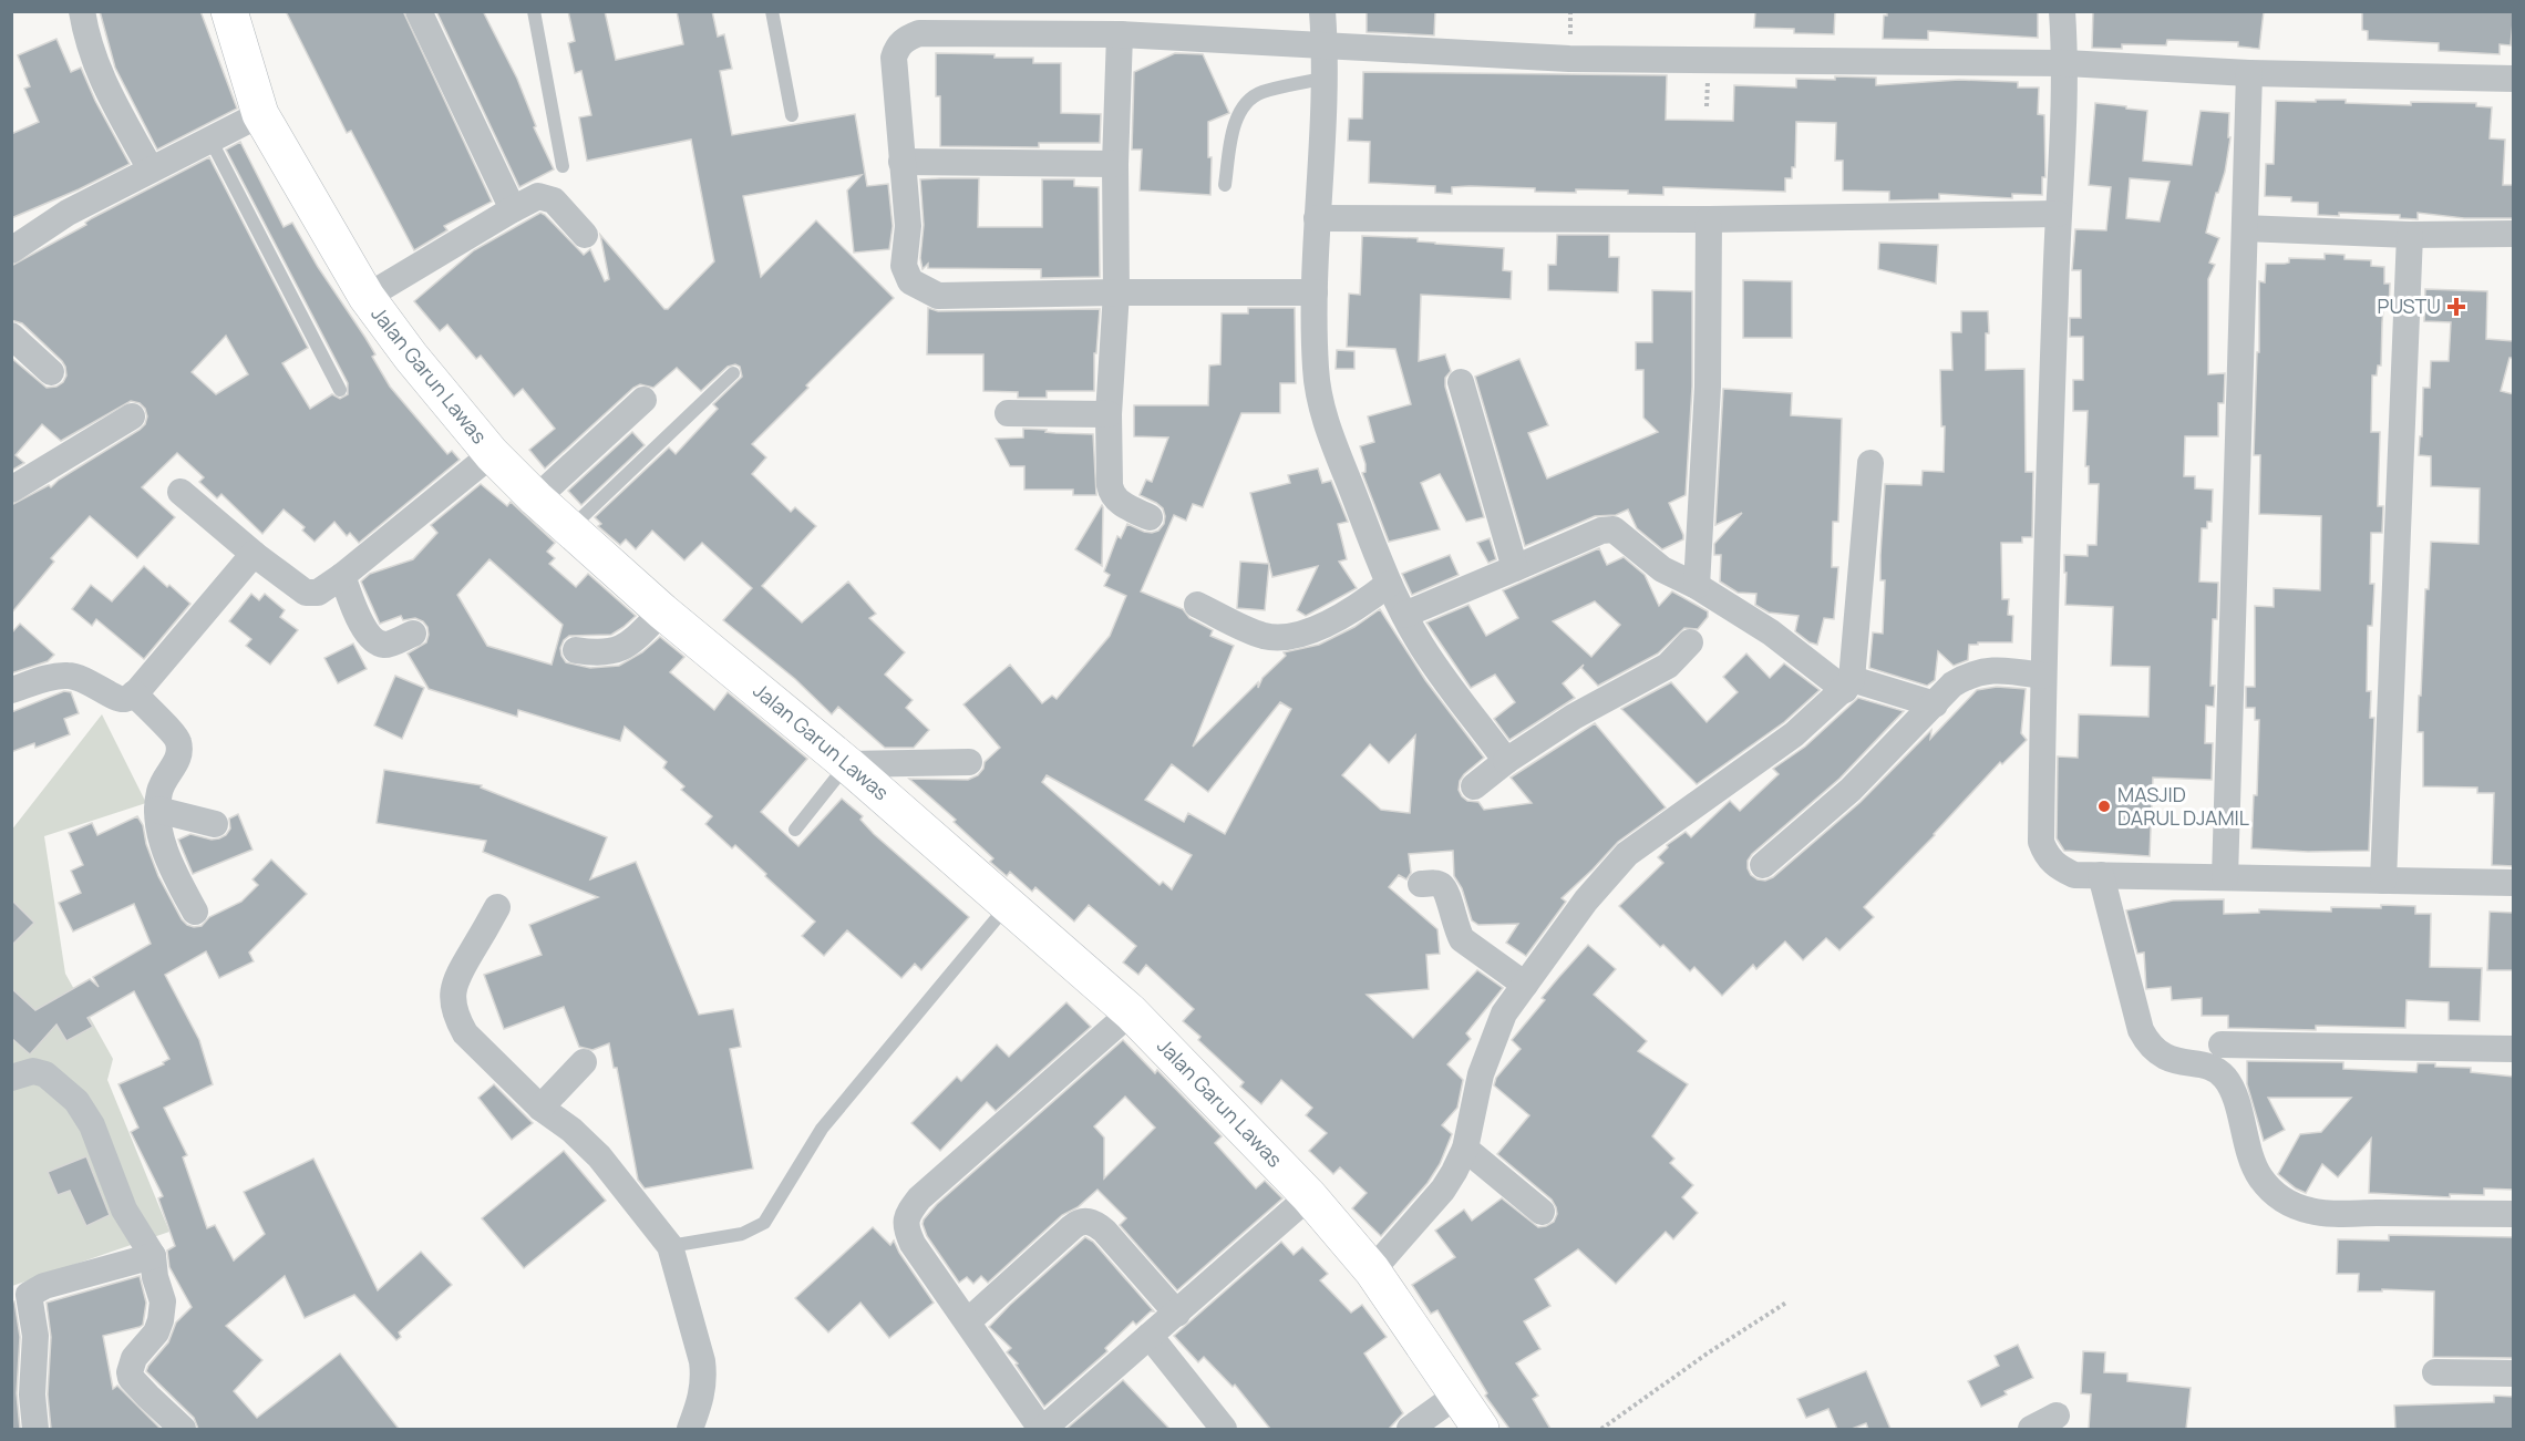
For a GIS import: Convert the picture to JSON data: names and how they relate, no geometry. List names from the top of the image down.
{
  "streets": {
    "main road": ["Jalan Garun Lawas"]
  },
  "places": {
    "health": ["PUSTU"],
    "other": ["MASJID DARUL DJAMIL"]
  }
}
